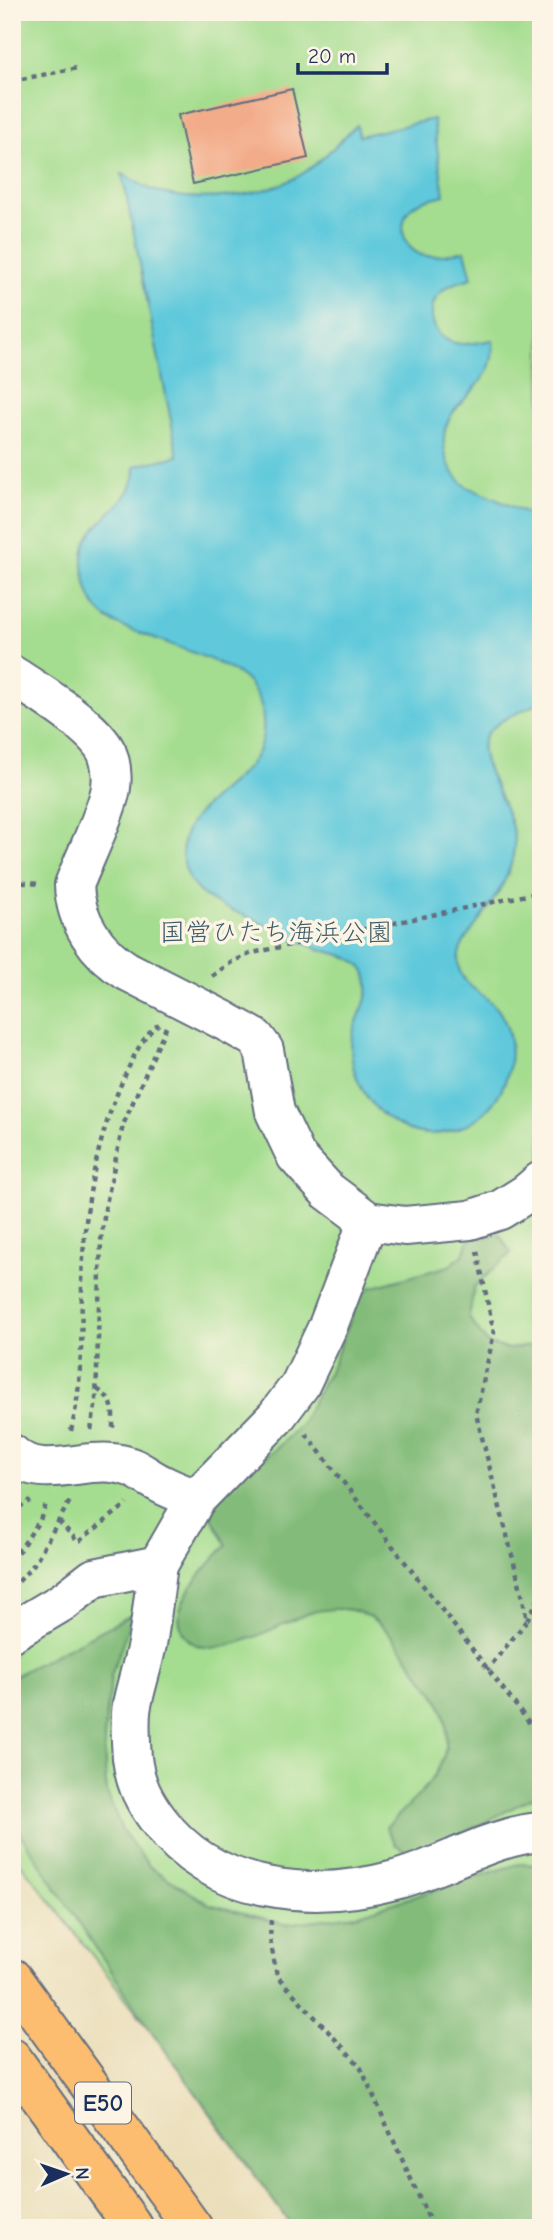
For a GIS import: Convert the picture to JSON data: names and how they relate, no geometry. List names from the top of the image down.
{
  "streets": {
    "highway": ["E50"]
  },
  "parks": ["国営ひたち海浜公園"],
  "scale_bar": "20 m",
  "north": "right"
}
